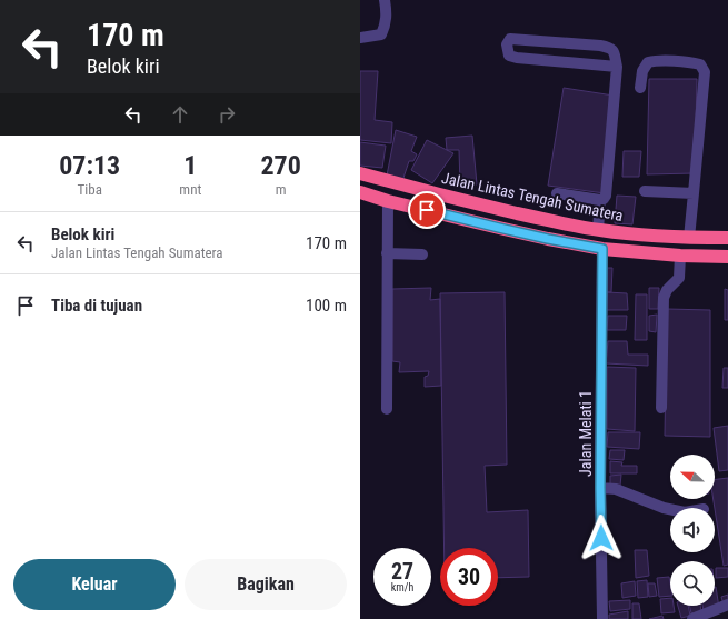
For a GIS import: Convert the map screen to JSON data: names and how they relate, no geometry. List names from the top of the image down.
{
  "streets": {
    "highway": ["Jalan Lintas Tengah Sumatera"],
    "street": ["Jalan Melati 1"]
  },
  "north": "left",
  "page": {
    "turn": ["170 m", "Belok kiri"],
    "eta": [
      "07:13",
      "Tiba",
      "1",
      "mnt",
      "270",
      "m"
    ],
    "list": [
      {
        "name": "Belok kiri",
        "note": "Jalan Lintas Tengah Sumatera",
        "value": "170 m"
      },
      {
        "name": "Tiba di tujuan",
        "value": "100 m"
      }
    ],
    "speed": "27 km/h",
    "limit": "30",
    "buttons": ["Keluar", "Bagikan"]
  }
}
